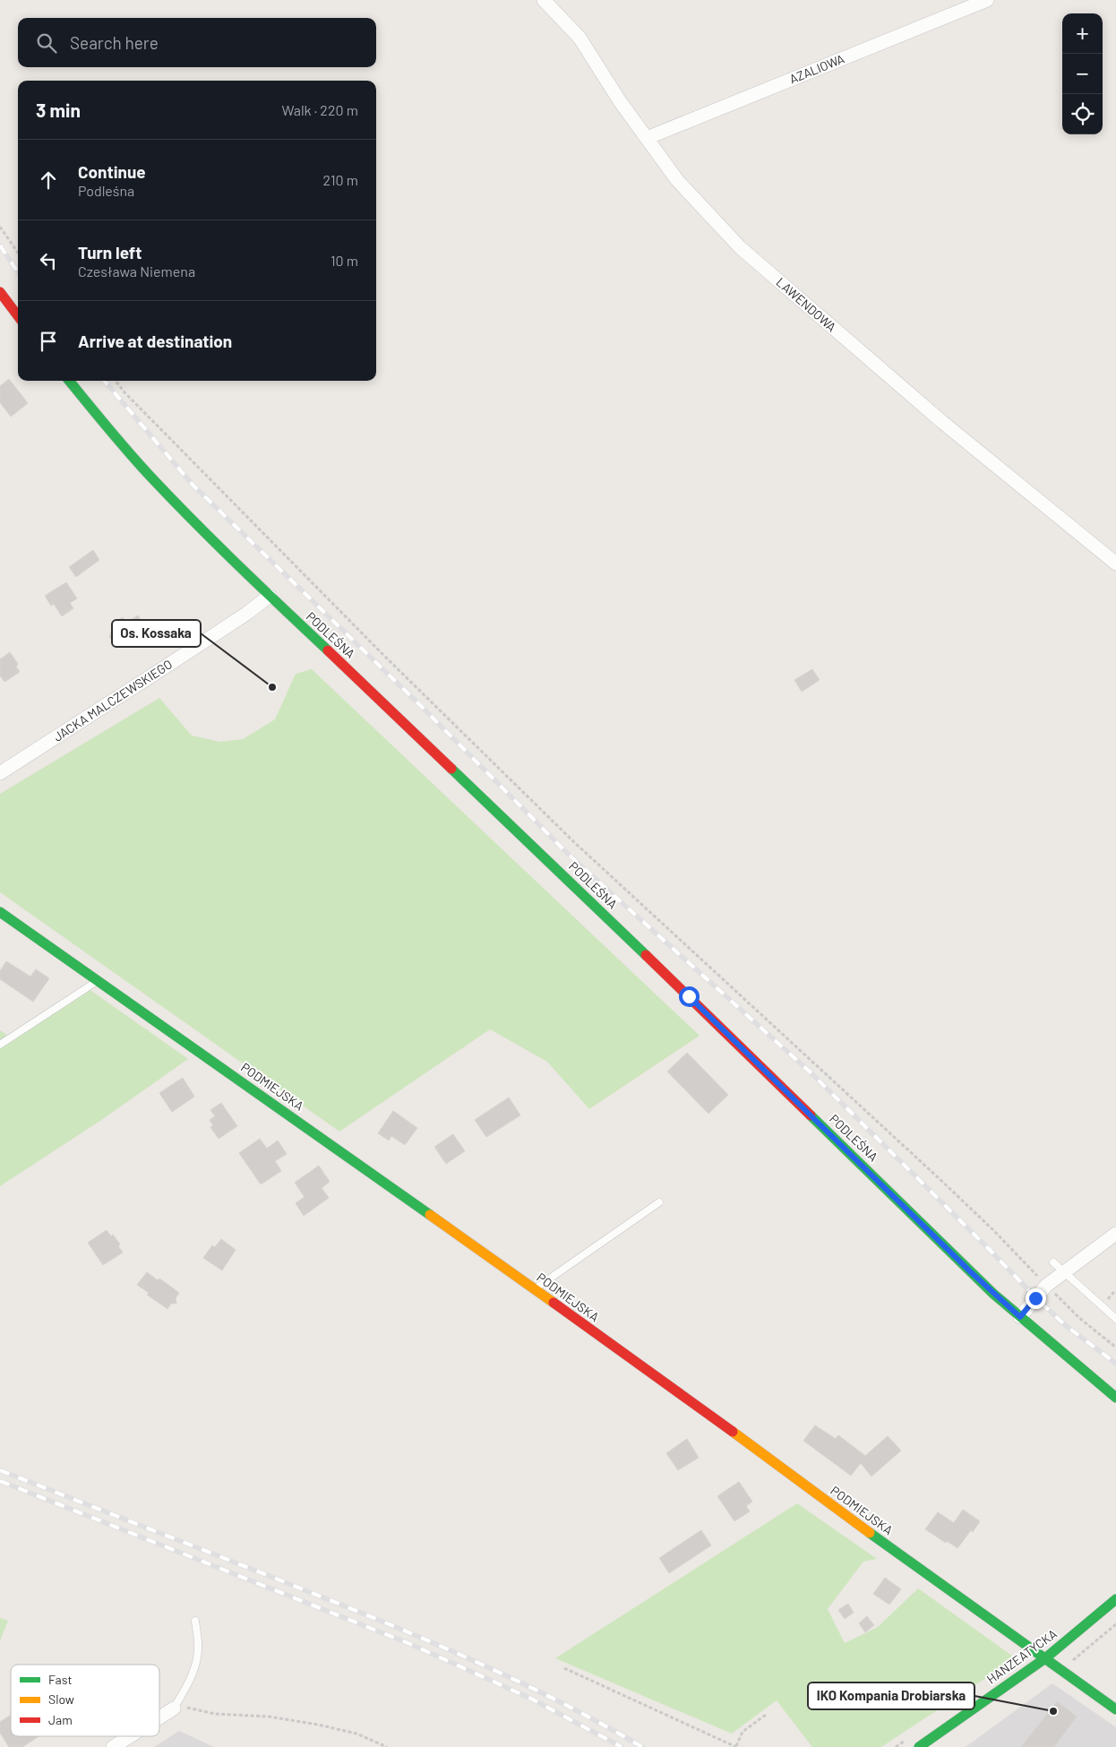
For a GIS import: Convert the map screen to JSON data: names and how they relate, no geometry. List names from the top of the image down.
{
  "streets": {
    "street": [
      "AZALIOWA",
      "LAWENDOWA",
      "PODLEŚNA",
      "JACKA MALCZEWSKIEGO",
      "PODMIEJSKA",
      "HANZEATYCKA"
    ]
  },
  "crossings": [
    ["AZALIOWA", "LAWENDOWA"],
    ["PODLEŚNA", "JACKA MALCZEWSKIEGO"],
    ["PODMIEJSKA", "HANZEATYCKA"]
  ],
  "places": ["Os. Kossaka", "IKO Kompania Drobiarska"],
  "legend": ["Fast", "Slow", "Jam"],
  "page": {
    "map_buttons": ["+", "−"],
    "search": "Search here",
    "heading": ["3 min", "Walk · 220 m"],
    "list": [
      ["Continue", "Podleśna", "210 m"],
      ["Turn left", "Czesława Niemena", "10 m"],
      "Arrive at destination"
    ]
  }
}
